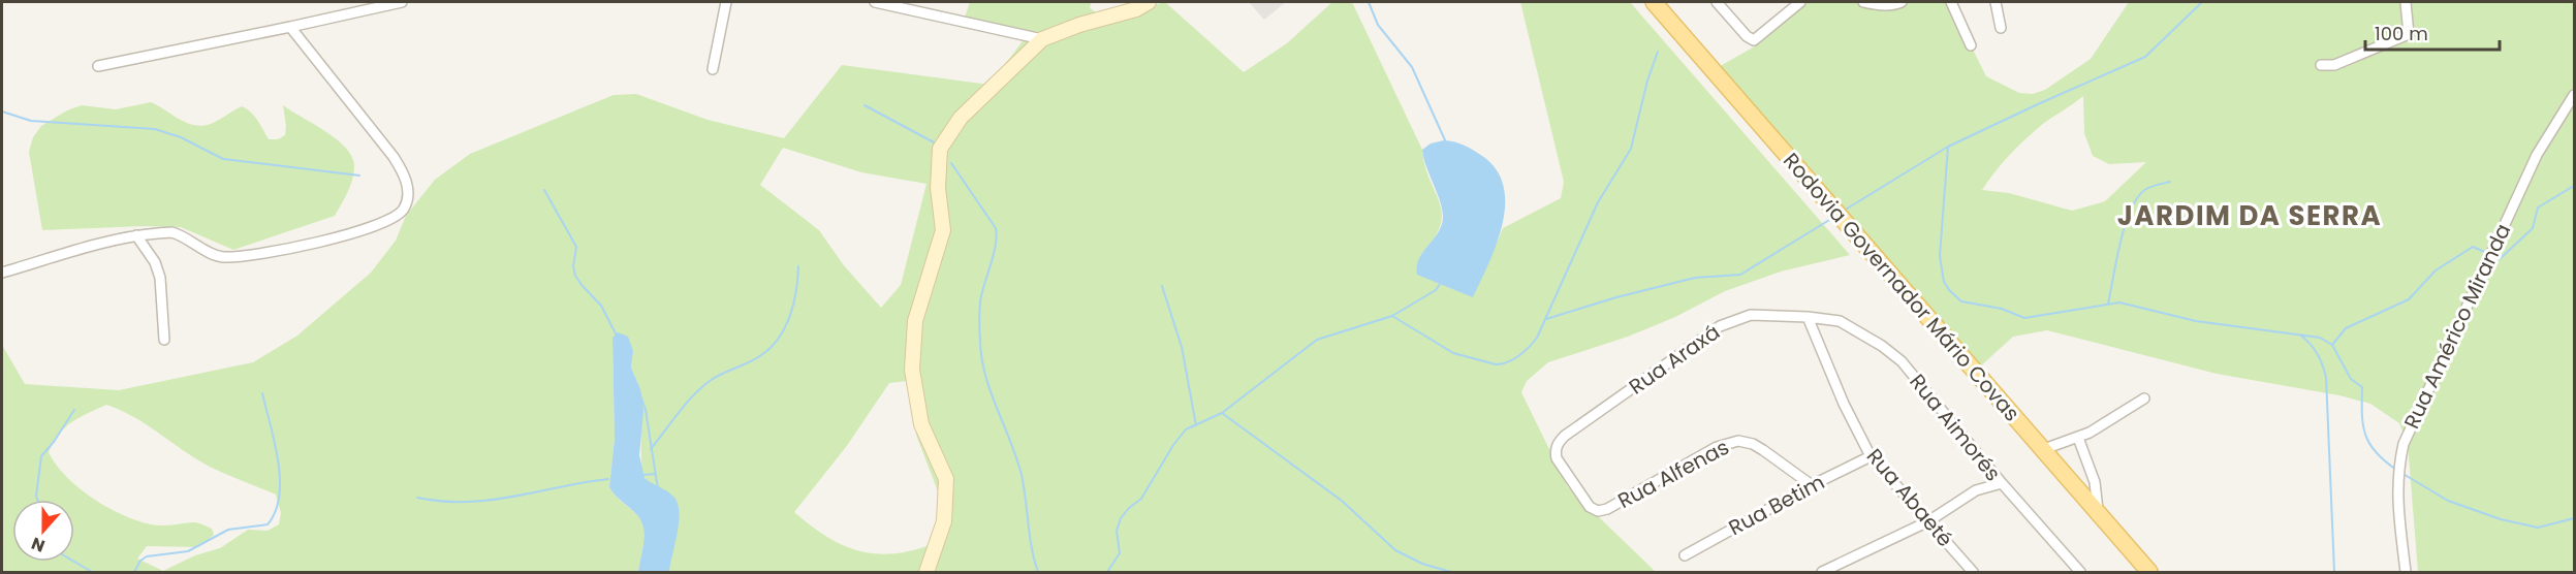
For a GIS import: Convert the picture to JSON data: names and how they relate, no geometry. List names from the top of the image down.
{
  "streets": {
    "main road": ["Rodovia Governador Mário Covas"],
    "street": [
      "Rua Américo Miranda",
      "Rua Araxá",
      "Rua Aimorés",
      "Rua Alfenas",
      "Rua Abaeté",
      "Rua Betim"
    ]
  },
  "crossings": [
    ["Rua Araxá", "Rua Aimorés"],
    ["Rua Araxá", "Rua Alfenas"],
    ["Rua Araxá", "Rua Abaeté"],
    ["Rua Aimorés", "Rua Abaeté"],
    ["Rua Alfenas", "Rua Betim"],
    ["Rua Abaeté", "Rua Betim"]
  ],
  "districts": ["JARDIM DA SERRA"],
  "scale_bar": "100 m",
  "north": "bottom"
}
